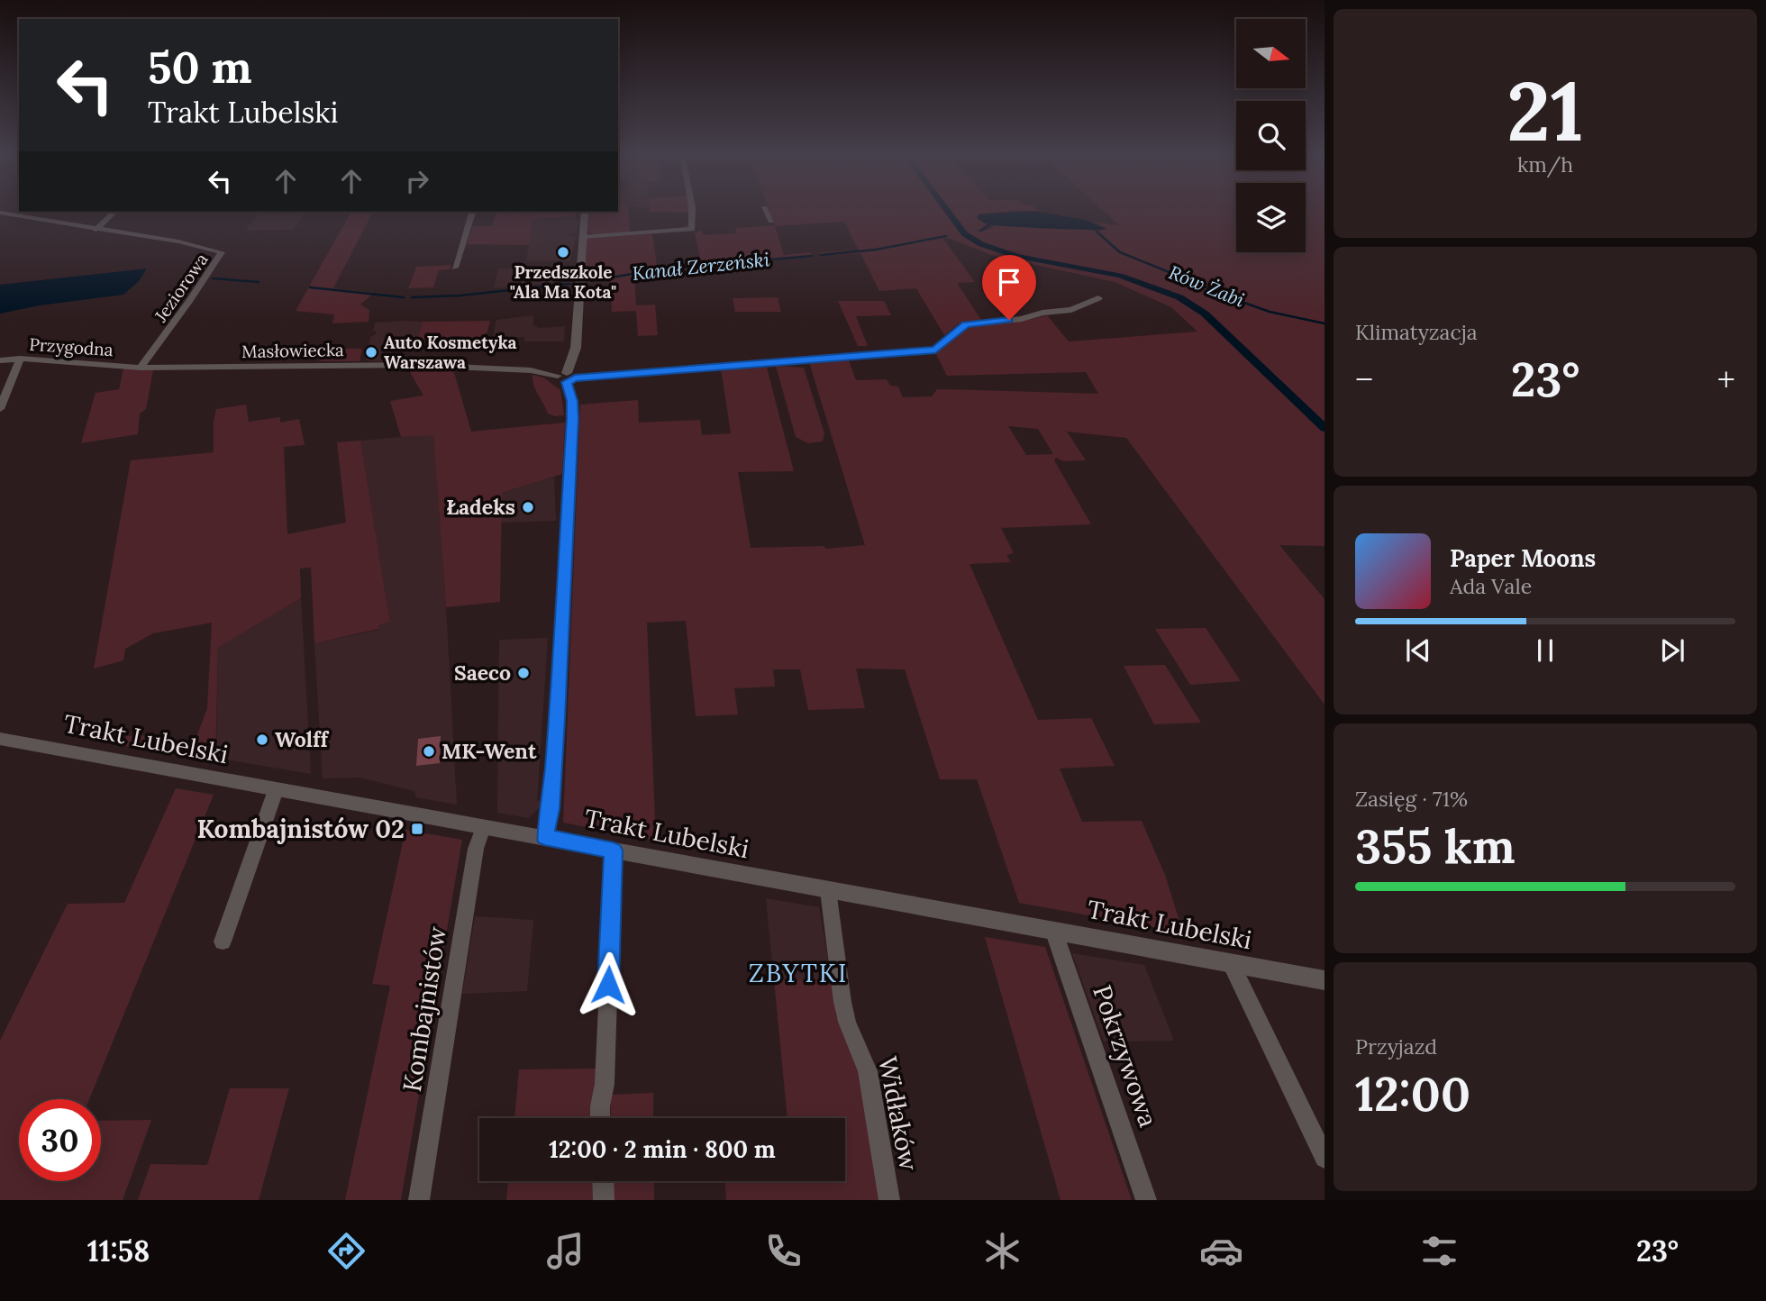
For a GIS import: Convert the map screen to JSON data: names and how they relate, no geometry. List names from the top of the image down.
{
  "streets": {
    "street": [
      "Jeziorowa",
      "Przygodna",
      "Masłowiecka",
      "Trakt Lubelski",
      "Kombajnistów",
      "Pokrzywowa",
      "Widłaków"
    ]
  },
  "crossings": [
    ["Jeziorowa", "Przygodna"],
    ["Jeziorowa", "Masłowiecka"],
    ["Przygodna", "Masłowiecka"],
    ["Trakt Lubelski", "Kombajnistów"],
    ["Trakt Lubelski", "Pokrzywowa"],
    ["Trakt Lubelski", "Widłaków"]
  ],
  "districts": ["ZBYTKI"],
  "water": ["Kanał Zerzeński", "Rów Żabi"],
  "places": {
    "other": [
      "Przedszkole \"Ala Ma Kota\"",
      "Auto Kosmetyka Warszawa",
      "Ładeks",
      "Saeco",
      "Wolff",
      "MK-Went"
    ],
    "transit": ["Kombajnistów 02"]
  },
  "north": "right",
  "page": {
    "tile": [
      ["21", "km/h"],
      "Klimatyzacja",
      ["Zasięg · 71%", "355 km"],
      ["Przyjazd", "12:00"]
    ],
    "turn": ["50 m", "Trakt Lubelski"],
    "heat": ["−", "23°", "+"],
    "song": ["Paper Moons", "Ada Vale"],
    "limit": "30",
    "trip": "12:00 · 2 min · 800 m",
    "tabs": ["11:58", "23°"]
  }
}
